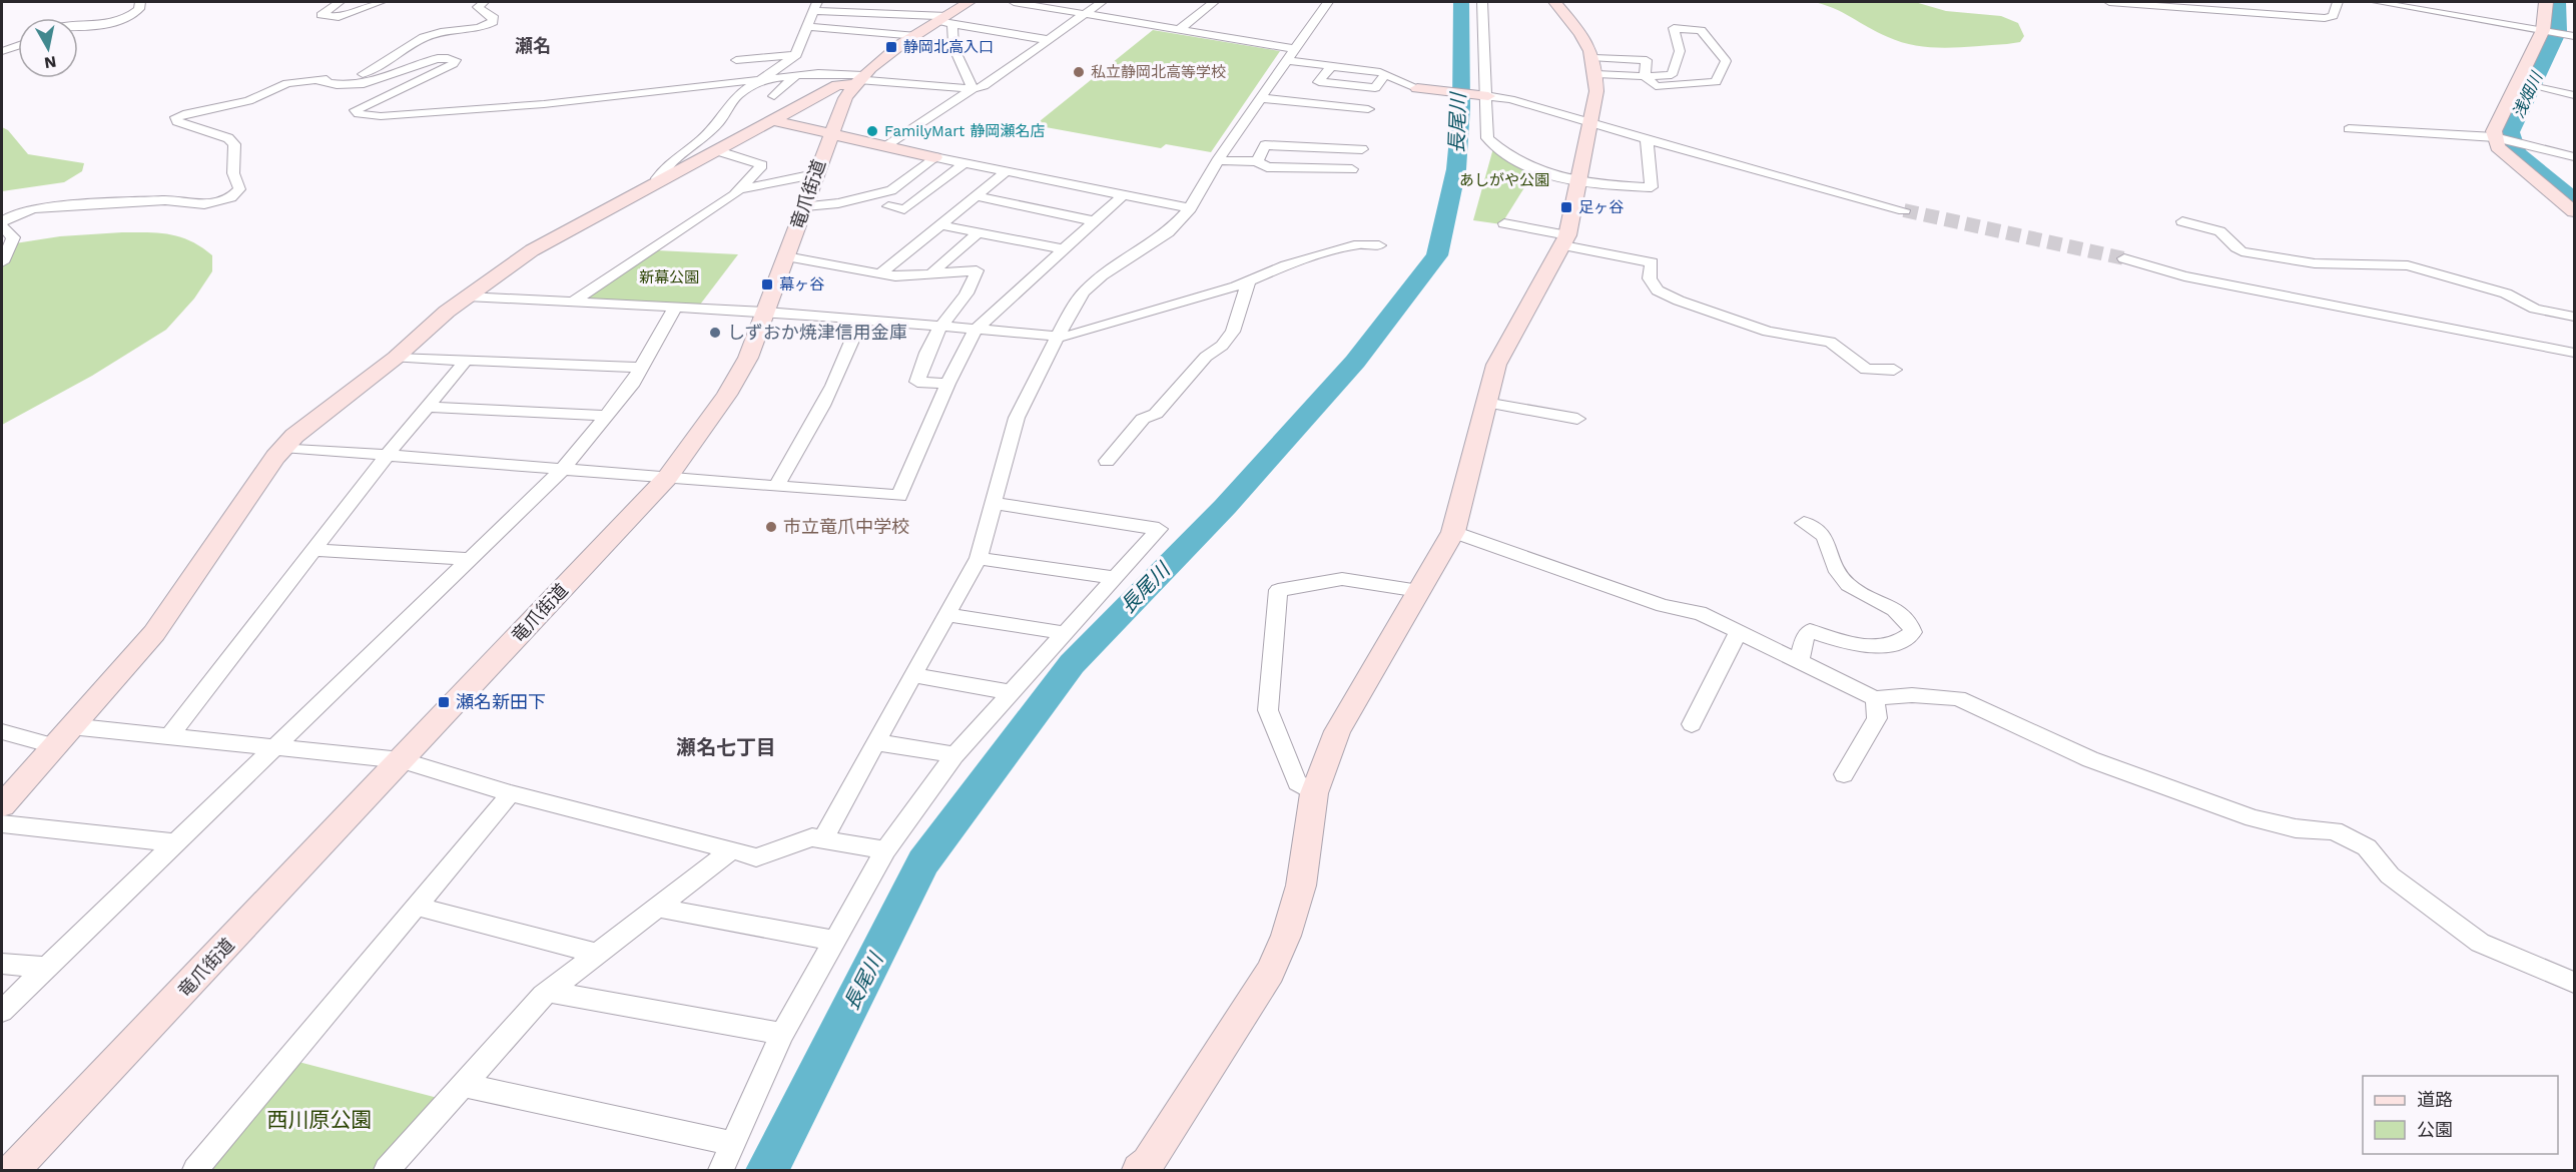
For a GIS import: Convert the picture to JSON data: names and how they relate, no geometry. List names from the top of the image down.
{
  "streets": {
    "street": ["竜爪街道"]
  },
  "districts": ["瀬名", "瀬名七丁目"],
  "water": ["浅畑川", "長尾川"],
  "parks": ["あしがや公園", "新幕公園", "西川原公園"],
  "places": {
    "transit": [
      "静岡北高入口",
      "足ヶ谷",
      "幕ヶ谷",
      "瀬名新田下"
    ],
    "other": [
      "私立静岡北高等学校",
      "FamilyMart 静岡瀬名店",
      "しずおか焼津信用金庫",
      "市立竜爪中学校"
    ]
  },
  "legend": ["道路", "公園"],
  "north": "bottom"
}
